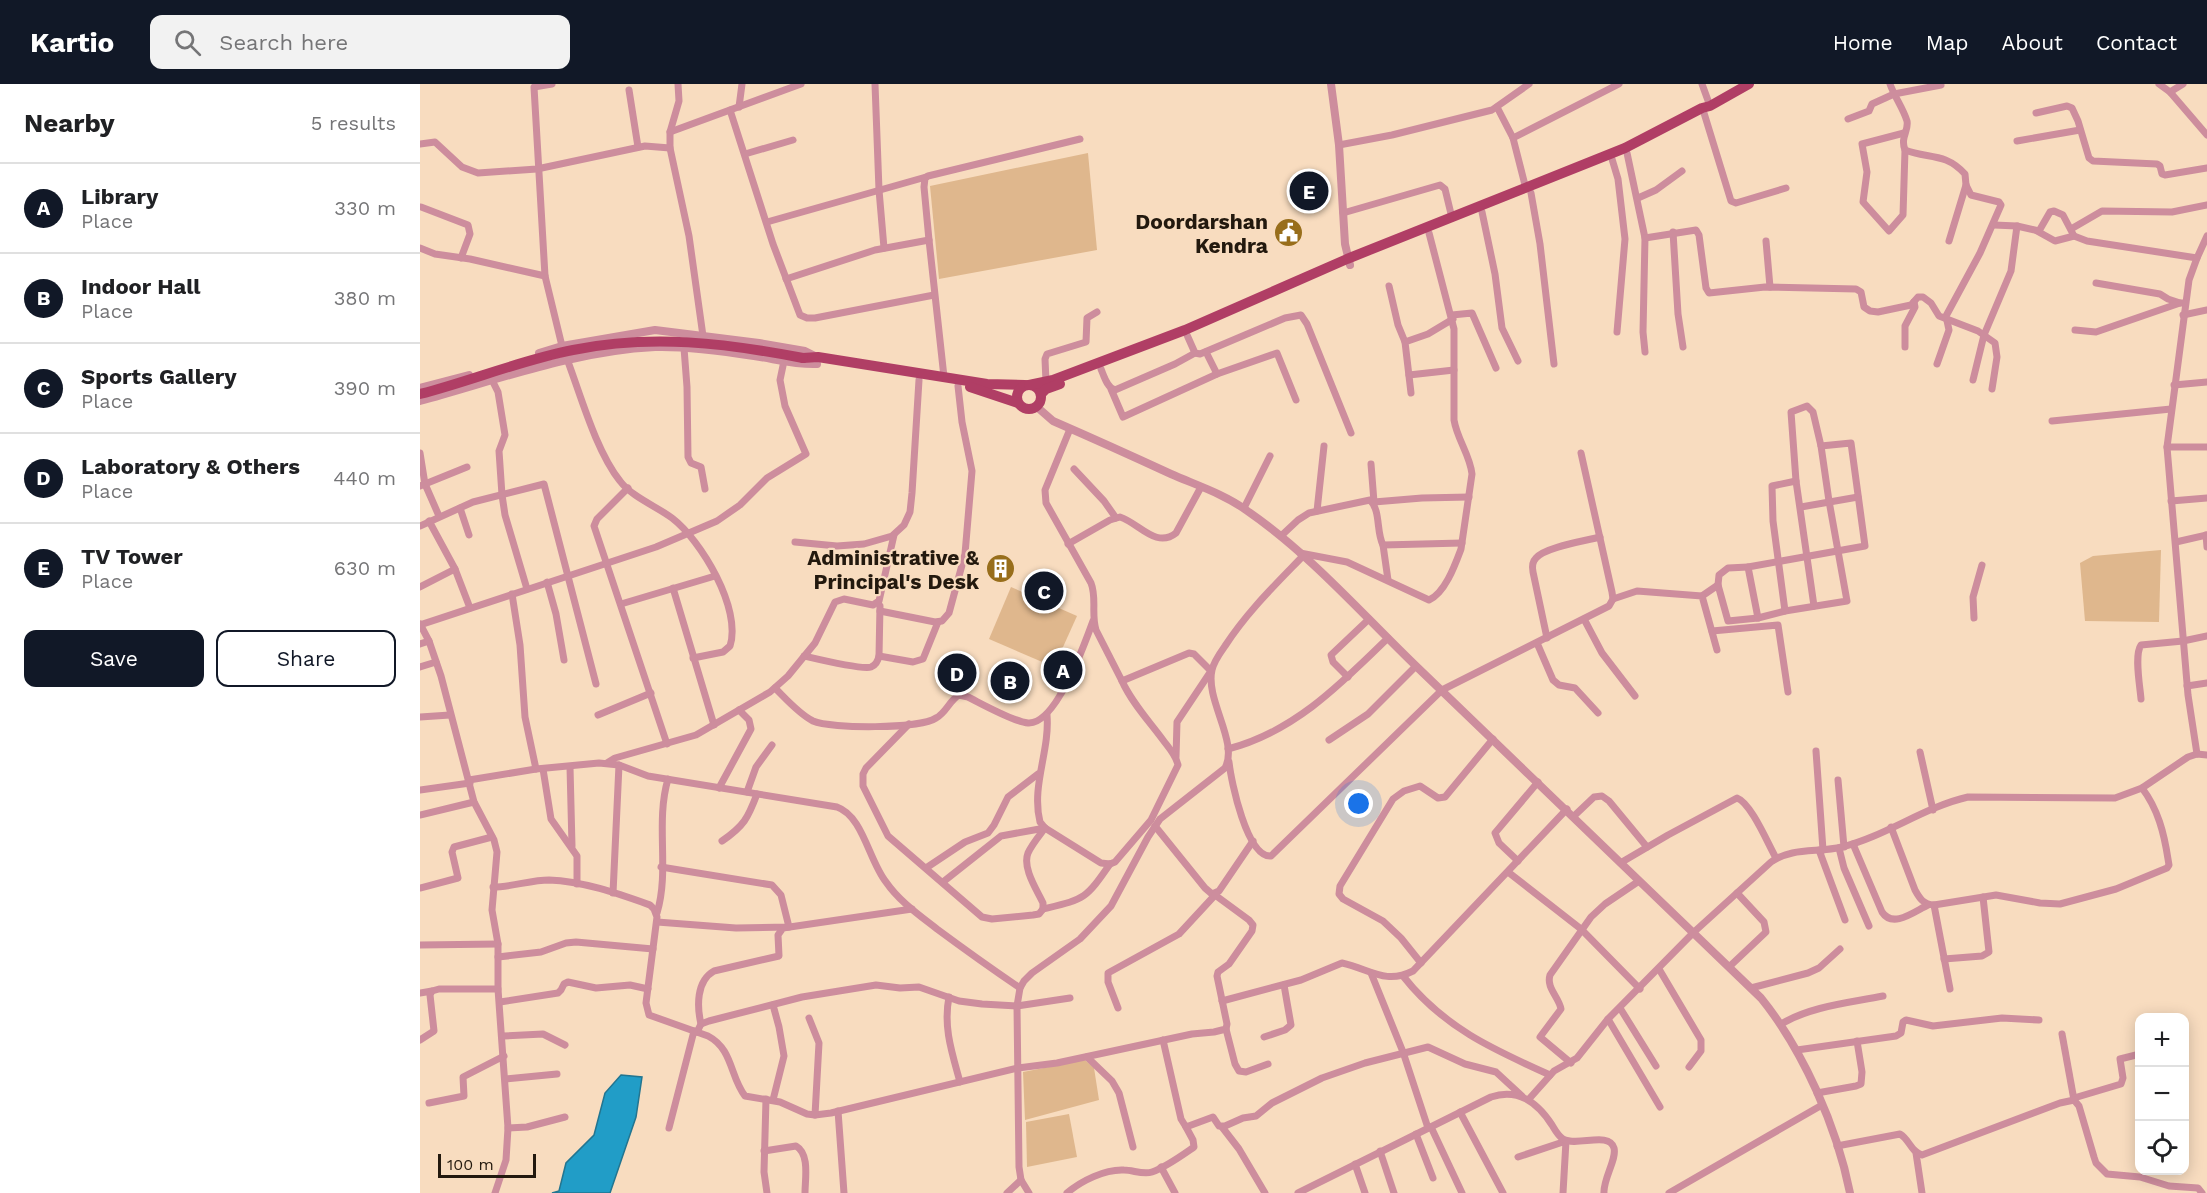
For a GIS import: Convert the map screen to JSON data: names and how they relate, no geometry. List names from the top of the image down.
{
  "places": {
    "public building": ["Doordarshan Kendra"],
    "building": ["Administrative & Principal's Desk"]
  },
  "scale_bar": "100 m",
  "page": {
    "header": "Kartio",
    "search": "Search here",
    "nav": [
      "Home",
      "Map",
      "About",
      "Contact"
    ],
    "heading": ["Nearby", "5 results"],
    "list": [
      {
        "mark": "A",
        "name": "Library",
        "note": "Place",
        "value": "330 m"
      },
      {
        "mark": "B",
        "name": "Indoor Hall",
        "note": "Place",
        "value": "380 m"
      },
      {
        "mark": "C",
        "name": "Sports Gallery",
        "note": "Place",
        "value": "390 m"
      },
      {
        "mark": "D",
        "name": "Laboratory & Others",
        "note": "Place",
        "value": "440 m"
      },
      {
        "mark": "E",
        "name": "TV Tower",
        "note": "Place",
        "value": "630 m"
      }
    ],
    "pins": [
      "E",
      "C",
      "A",
      "D",
      "B"
    ],
    "buttons": ["Save", "Share"],
    "map_buttons": ["+", "−"],
    "scale": "100 m"
  }
}
